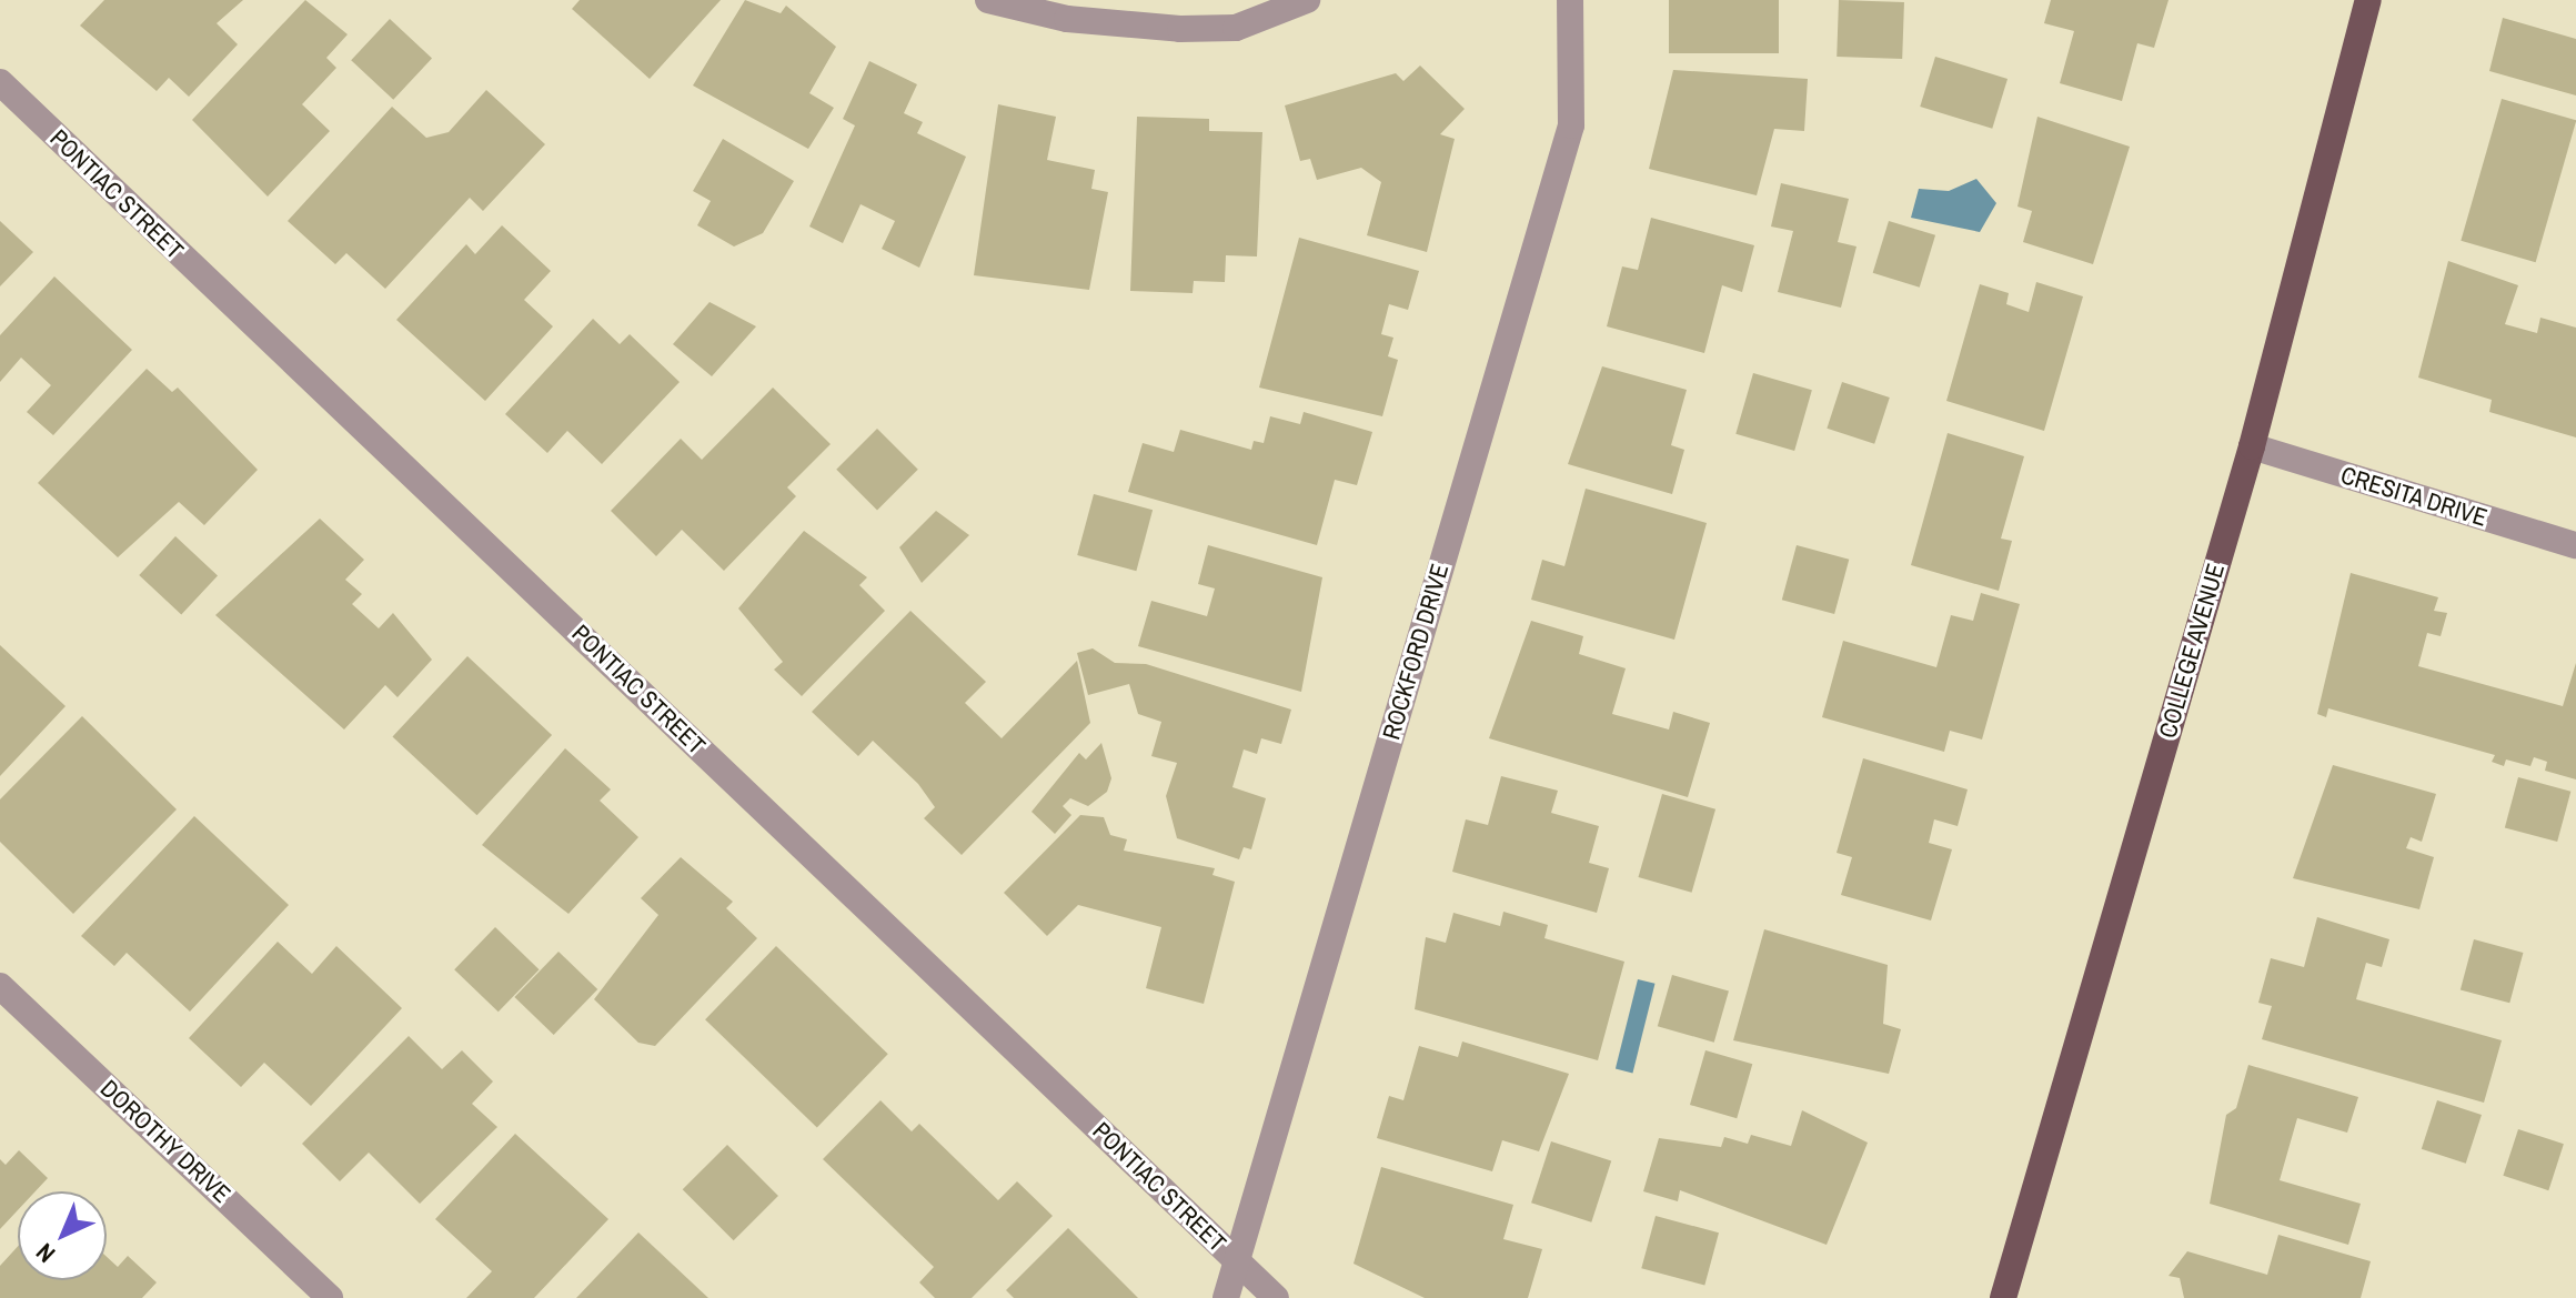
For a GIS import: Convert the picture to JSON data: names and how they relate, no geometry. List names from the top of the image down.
{
  "streets": {
    "main road": ["COLLEGE AVENUE"],
    "street": [
      "PONTIAC STREET",
      "CRESITA DRIVE",
      "ROCKFORD DRIVE",
      "DOROTHY DRIVE"
    ]
  },
  "crossings": [
    ["PONTIAC STREET", "ROCKFORD DRIVE"],
    ["CRESITA DRIVE", "COLLEGE AVENUE"]
  ],
  "north": "bottom left"
}
